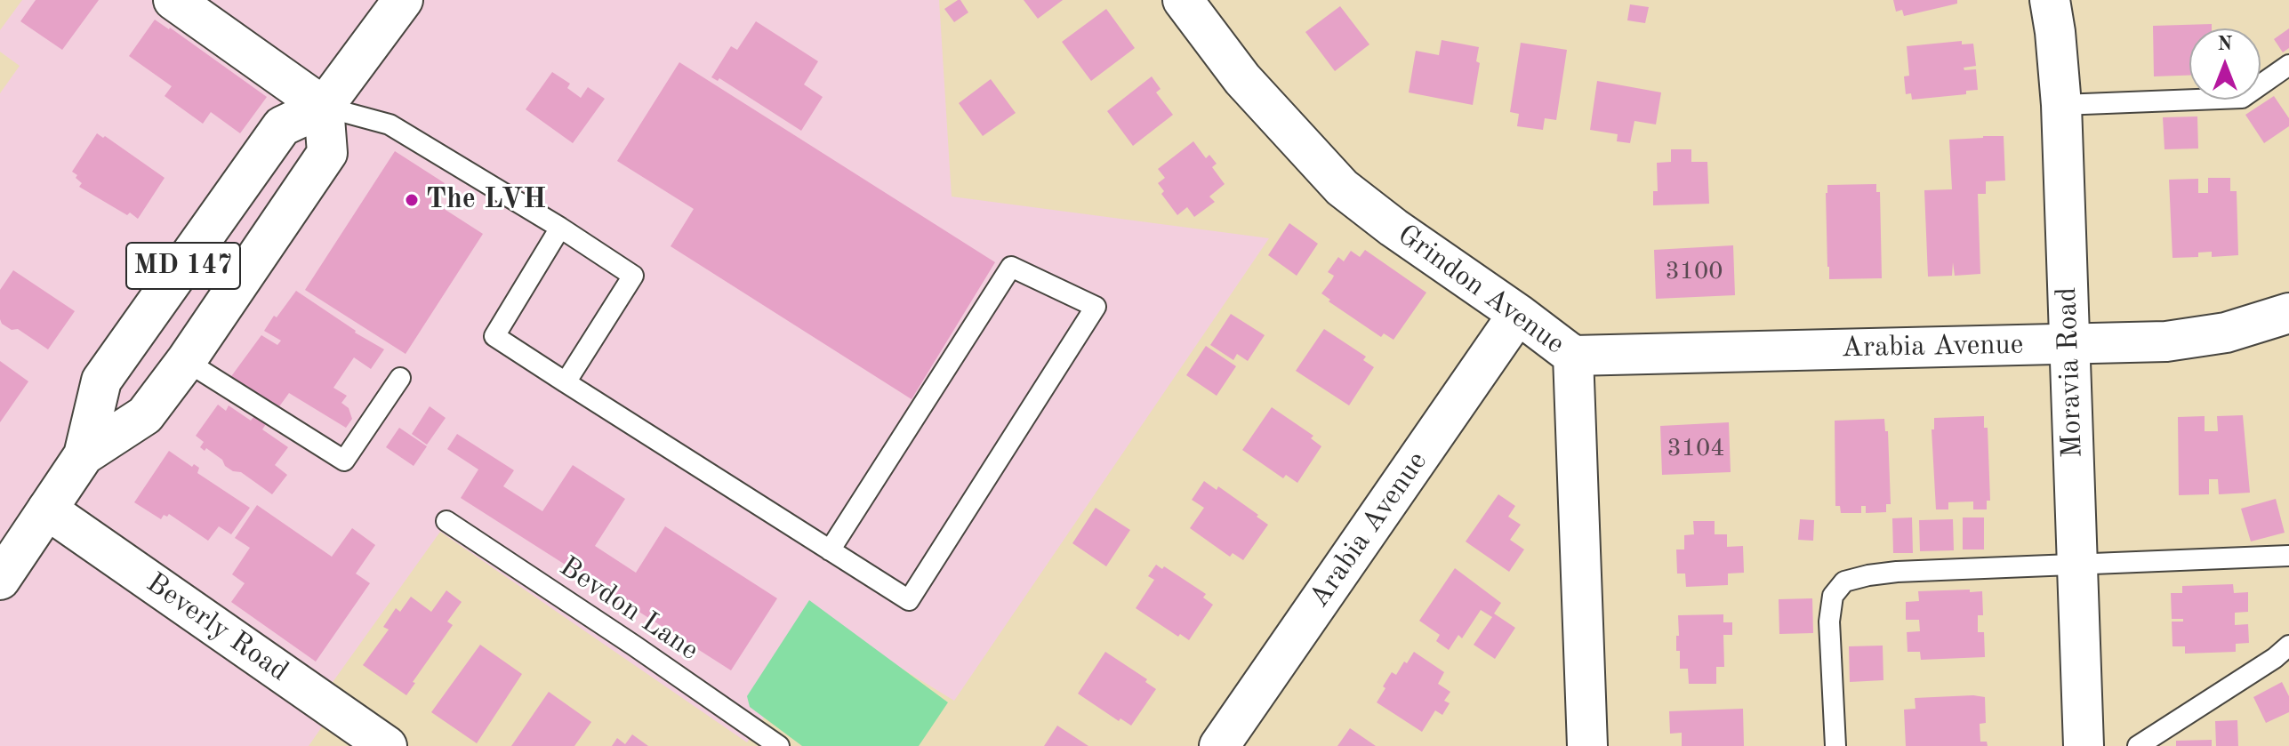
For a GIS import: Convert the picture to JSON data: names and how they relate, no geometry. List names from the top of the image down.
{
  "streets": {
    "street": [
      "MD 147",
      "Grindon Avenue",
      "Arabia Avenue",
      "Moravia Road",
      "Beverly Road"
    ],
    "lane": ["Bevdon Lane"]
  },
  "crossings": [
    ["MD 147", "Beverly Road"],
    ["Grindon Avenue", "Arabia Avenue"],
    ["Arabia Avenue", "Moravia Road"]
  ],
  "places": ["The LVH"],
  "house_numbers": ["3100", "3104"],
  "north": "top"
}
